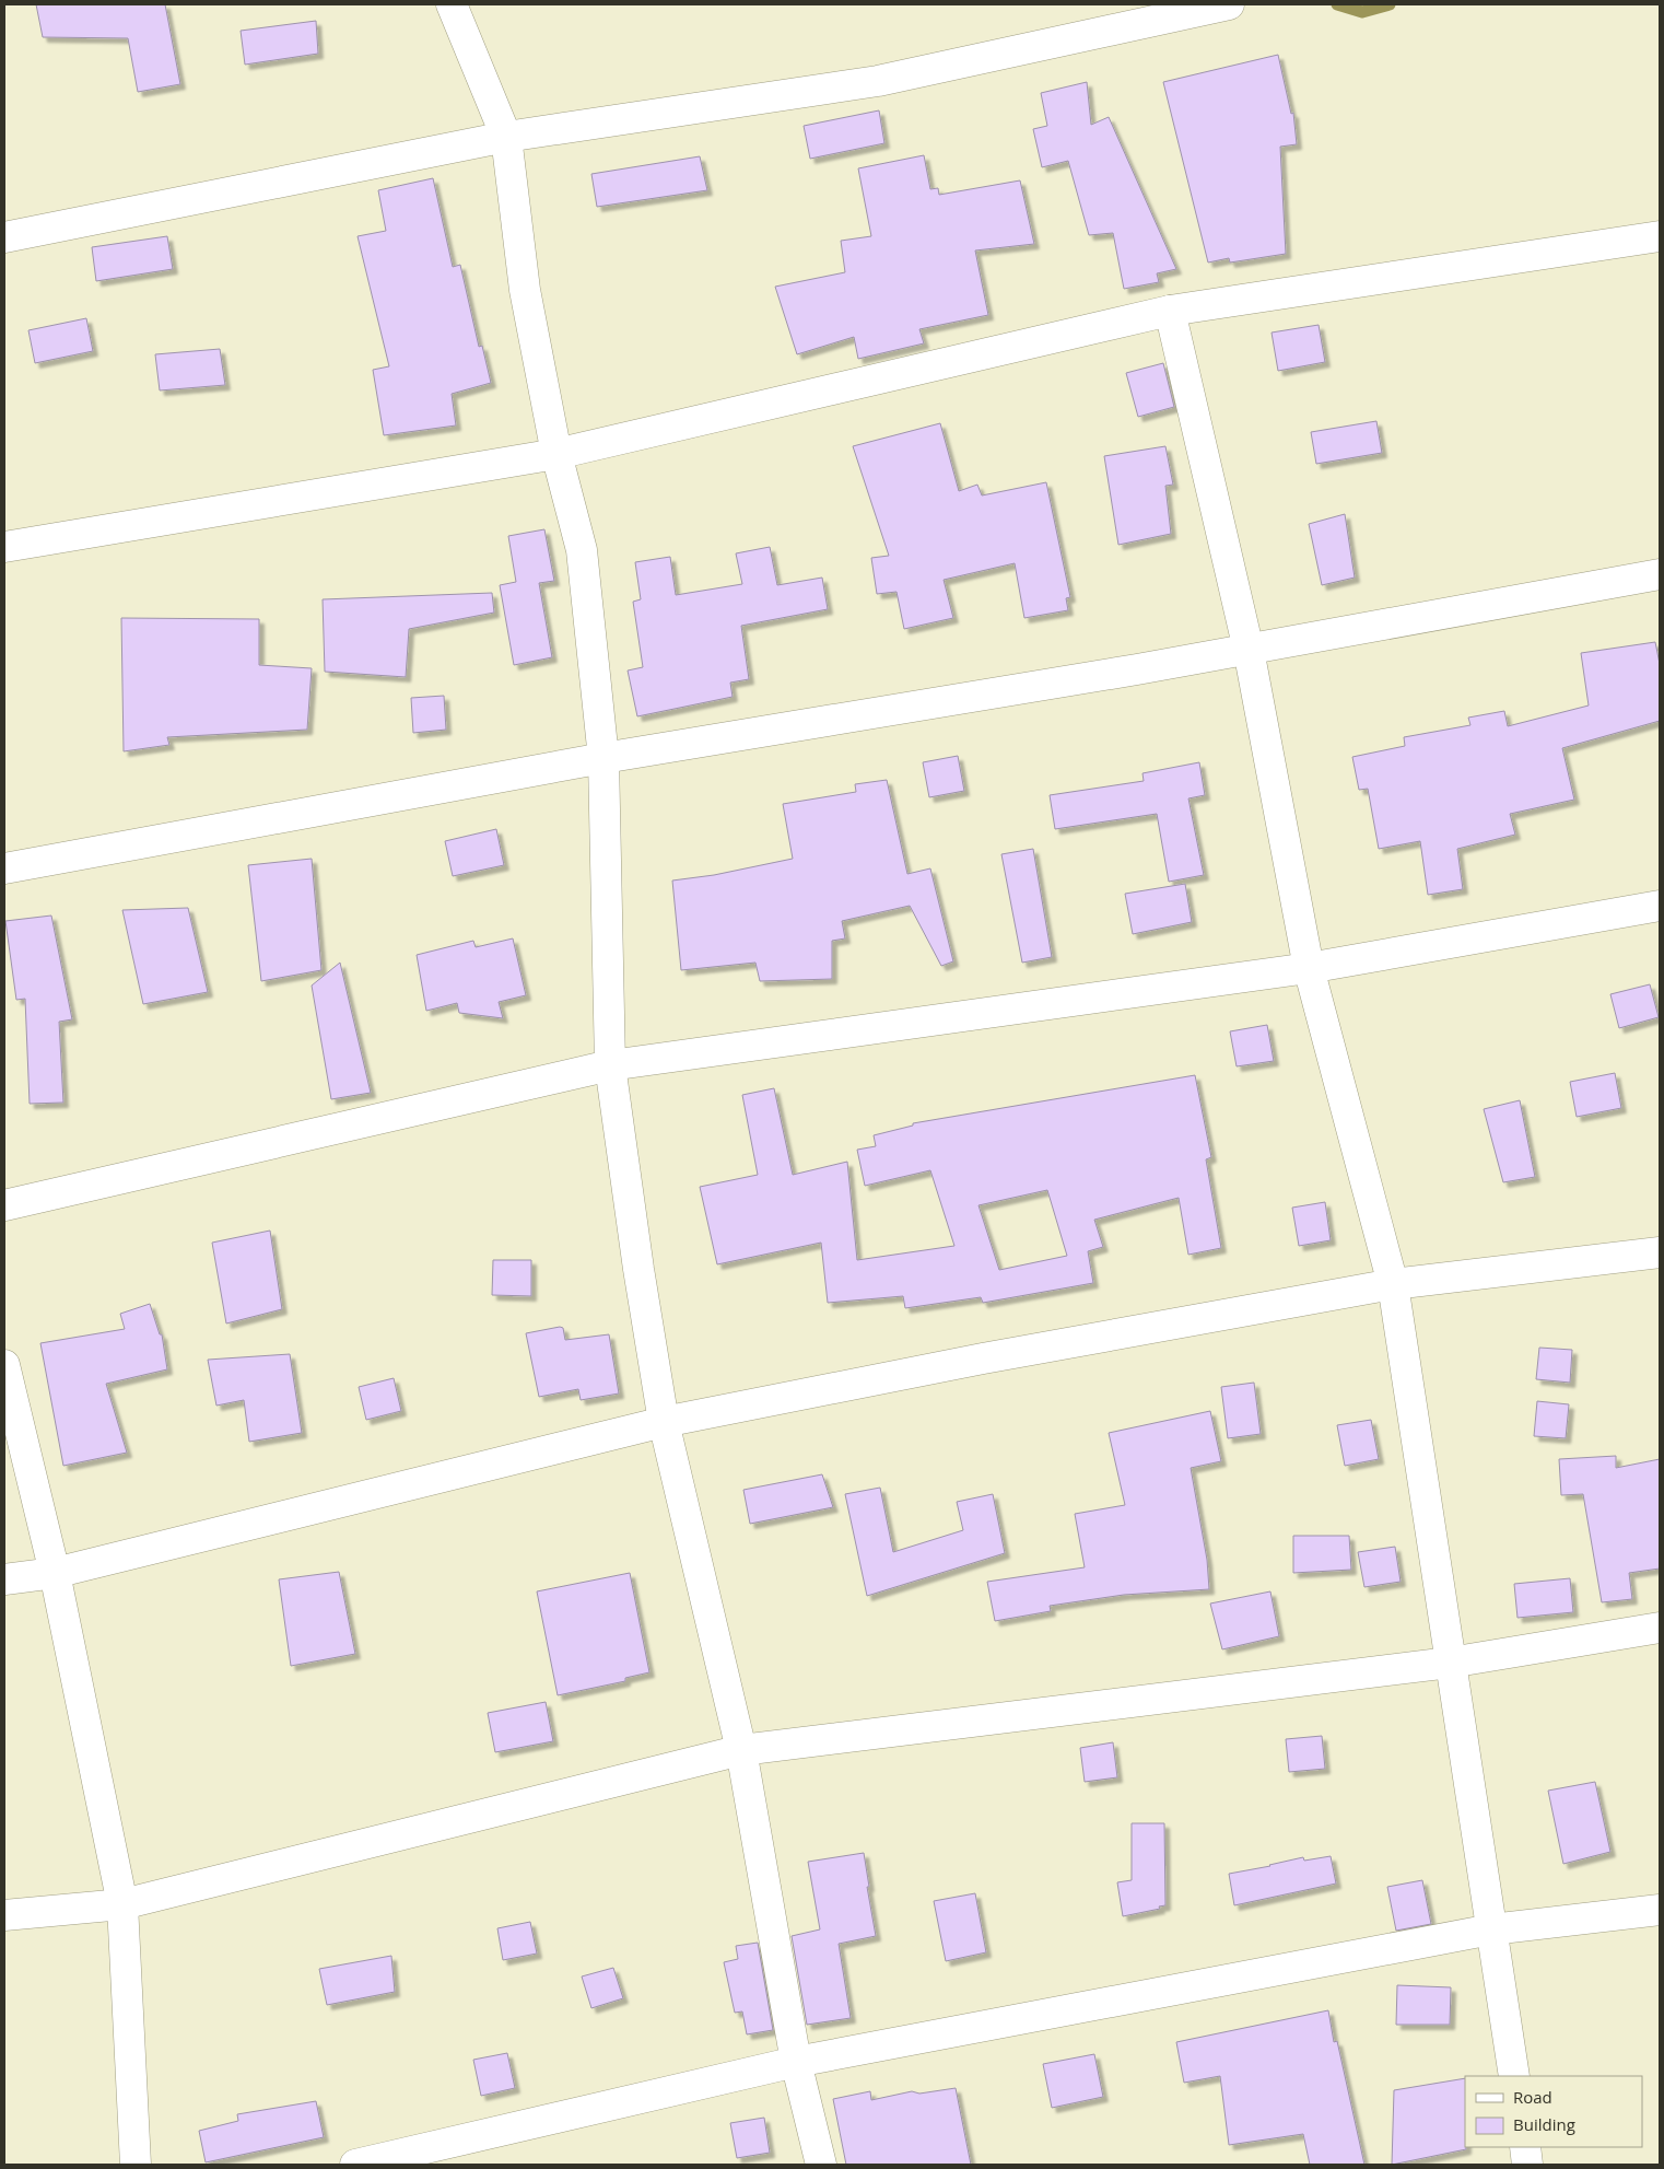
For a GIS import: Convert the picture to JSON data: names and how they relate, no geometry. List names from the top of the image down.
{
  "legend": ["Road", "Building"]
}
